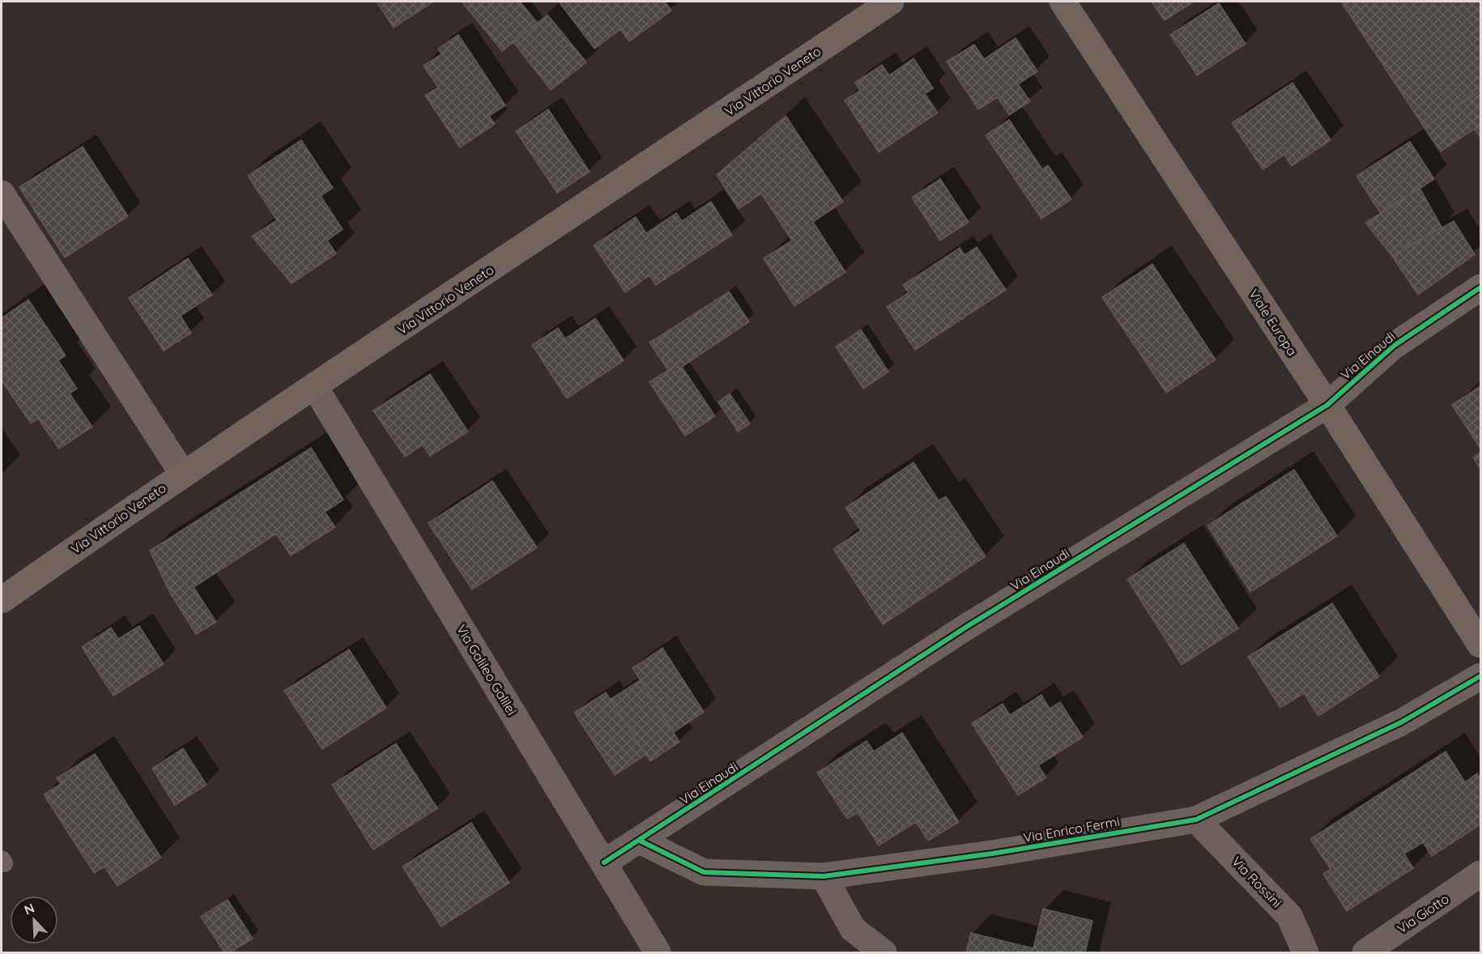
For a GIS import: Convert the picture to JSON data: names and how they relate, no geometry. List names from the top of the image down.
{
  "streets": {
    "main road": ["Via Vittorio Veneto", "Viale Europa"],
    "street": [
      "Via Einaudi",
      "Via Galileo Galilei",
      "Via Enrico Fermi",
      "Via Rossini",
      "Via Giotto"
    ]
  },
  "crossings": [
    ["Via Vittorio Veneto", "Via Galileo Galilei"],
    ["Viale Europa", "Via Einaudi"],
    ["Via Einaudi", "Via Galileo Galilei"],
    ["Via Einaudi", "Via Enrico Fermi"],
    ["Via Enrico Fermi", "Via Rossini"]
  ],
  "north": "top left"
}
